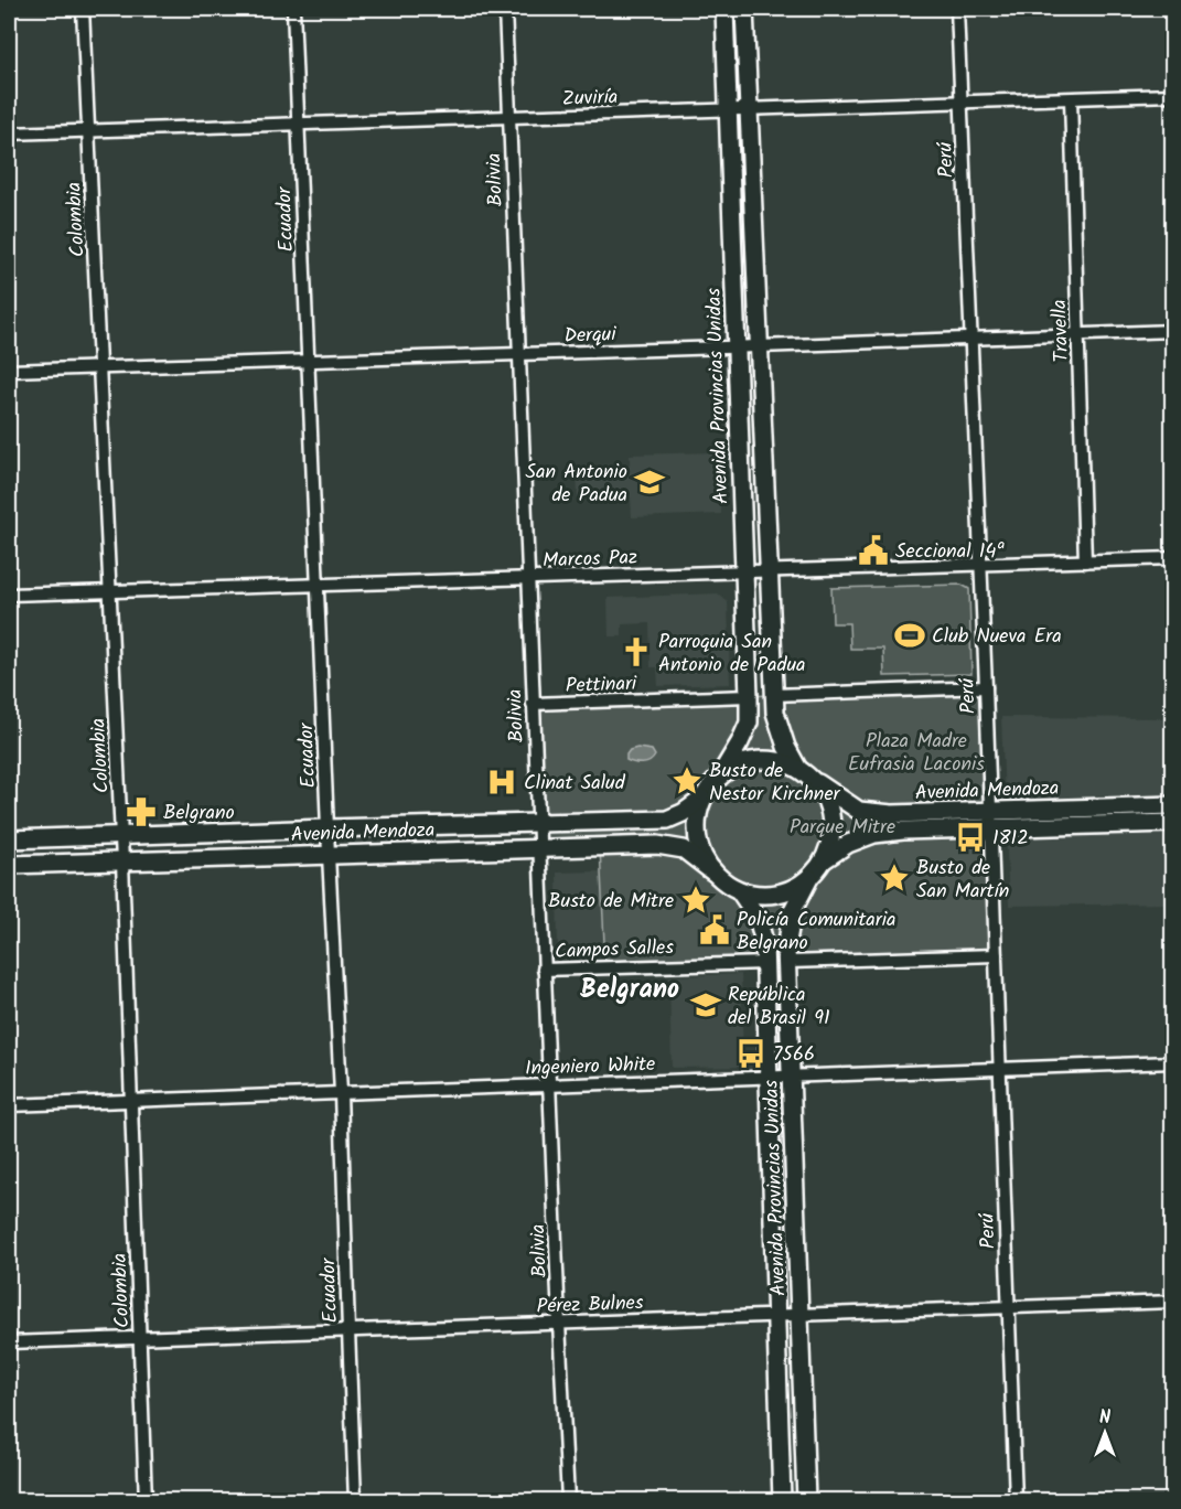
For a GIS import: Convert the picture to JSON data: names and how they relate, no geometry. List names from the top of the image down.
{
  "streets": {
    "main road": ["Avenida Provincias Unidas", "Avenida Mendoza"],
    "street": [
      "Zuviría",
      "Perú",
      "Bolivia",
      "Colombia",
      "Ecuador",
      "Travella",
      "Derqui",
      "Marcos Paz",
      "Pettinari",
      "Campos Salles",
      "Ingeniero White",
      "Pérez Bulnes"
    ]
  },
  "crossings": [
    ["Zuviría", "Perú"],
    ["Zuviría", "Bolivia"],
    ["Zuviría", "Colombia"],
    ["Zuviría", "Ecuador"],
    ["Zuviría", "Travella"],
    ["Zuviría", "Avenida Provincias Unidas"],
    ["Perú", "Derqui"],
    ["Perú", "Marcos Paz"],
    ["Perú", "Avenida Mendoza"],
    ["Perú", "Ingeniero White"],
    ["Perú", "Pérez Bulnes"],
    ["Bolivia", "Derqui"],
    ["Bolivia", "Marcos Paz"],
    ["Bolivia", "Pettinari"],
    ["Bolivia", "Avenida Mendoza"],
    ["Bolivia", "Campos Salles"],
    ["Bolivia", "Ingeniero White"],
    ["Bolivia", "Pérez Bulnes"],
    ["Colombia", "Derqui"],
    ["Colombia", "Marcos Paz"],
    ["Colombia", "Avenida Mendoza"],
    ["Colombia", "Ingeniero White"],
    ["Colombia", "Pérez Bulnes"],
    ["Ecuador", "Derqui"],
    ["Ecuador", "Marcos Paz"],
    ["Ecuador", "Avenida Mendoza"],
    ["Ecuador", "Ingeniero White"],
    ["Ecuador", "Pérez Bulnes"],
    ["Travella", "Derqui"],
    ["Travella", "Marcos Paz"],
    ["Derqui", "Avenida Provincias Unidas"],
    ["Avenida Provincias Unidas", "Marcos Paz"],
    ["Avenida Provincias Unidas", "Pettinari"],
    ["Avenida Provincias Unidas", "Avenida Mendoza"],
    ["Avenida Provincias Unidas", "Campos Salles"],
    ["Avenida Provincias Unidas", "Ingeniero White"],
    ["Avenida Provincias Unidas", "Pérez Bulnes"]
  ],
  "districts": ["Belgrano"],
  "parks": ["Plaza Madre Eufrasia Laconis", "Parque Mitre"],
  "places": {
    "school or university": ["San Antonio de Padua", "República del Brasil 91"],
    "public building": ["Seccional 14ª", "Policía Comunitaria Belgrano"],
    "sports": ["Club Nueva Era"],
    "church": ["Parroquia San Antonio de Padua"],
    "place": ["Busto de Nestor Kirchner", "Busto de San Martín", "Busto de Mitre"],
    "hospital": ["Clinat Salud"],
    "pharmacy": ["Belgrano"],
    "bus stop": ["1812", "7566"]
  },
  "north": "top"
}
